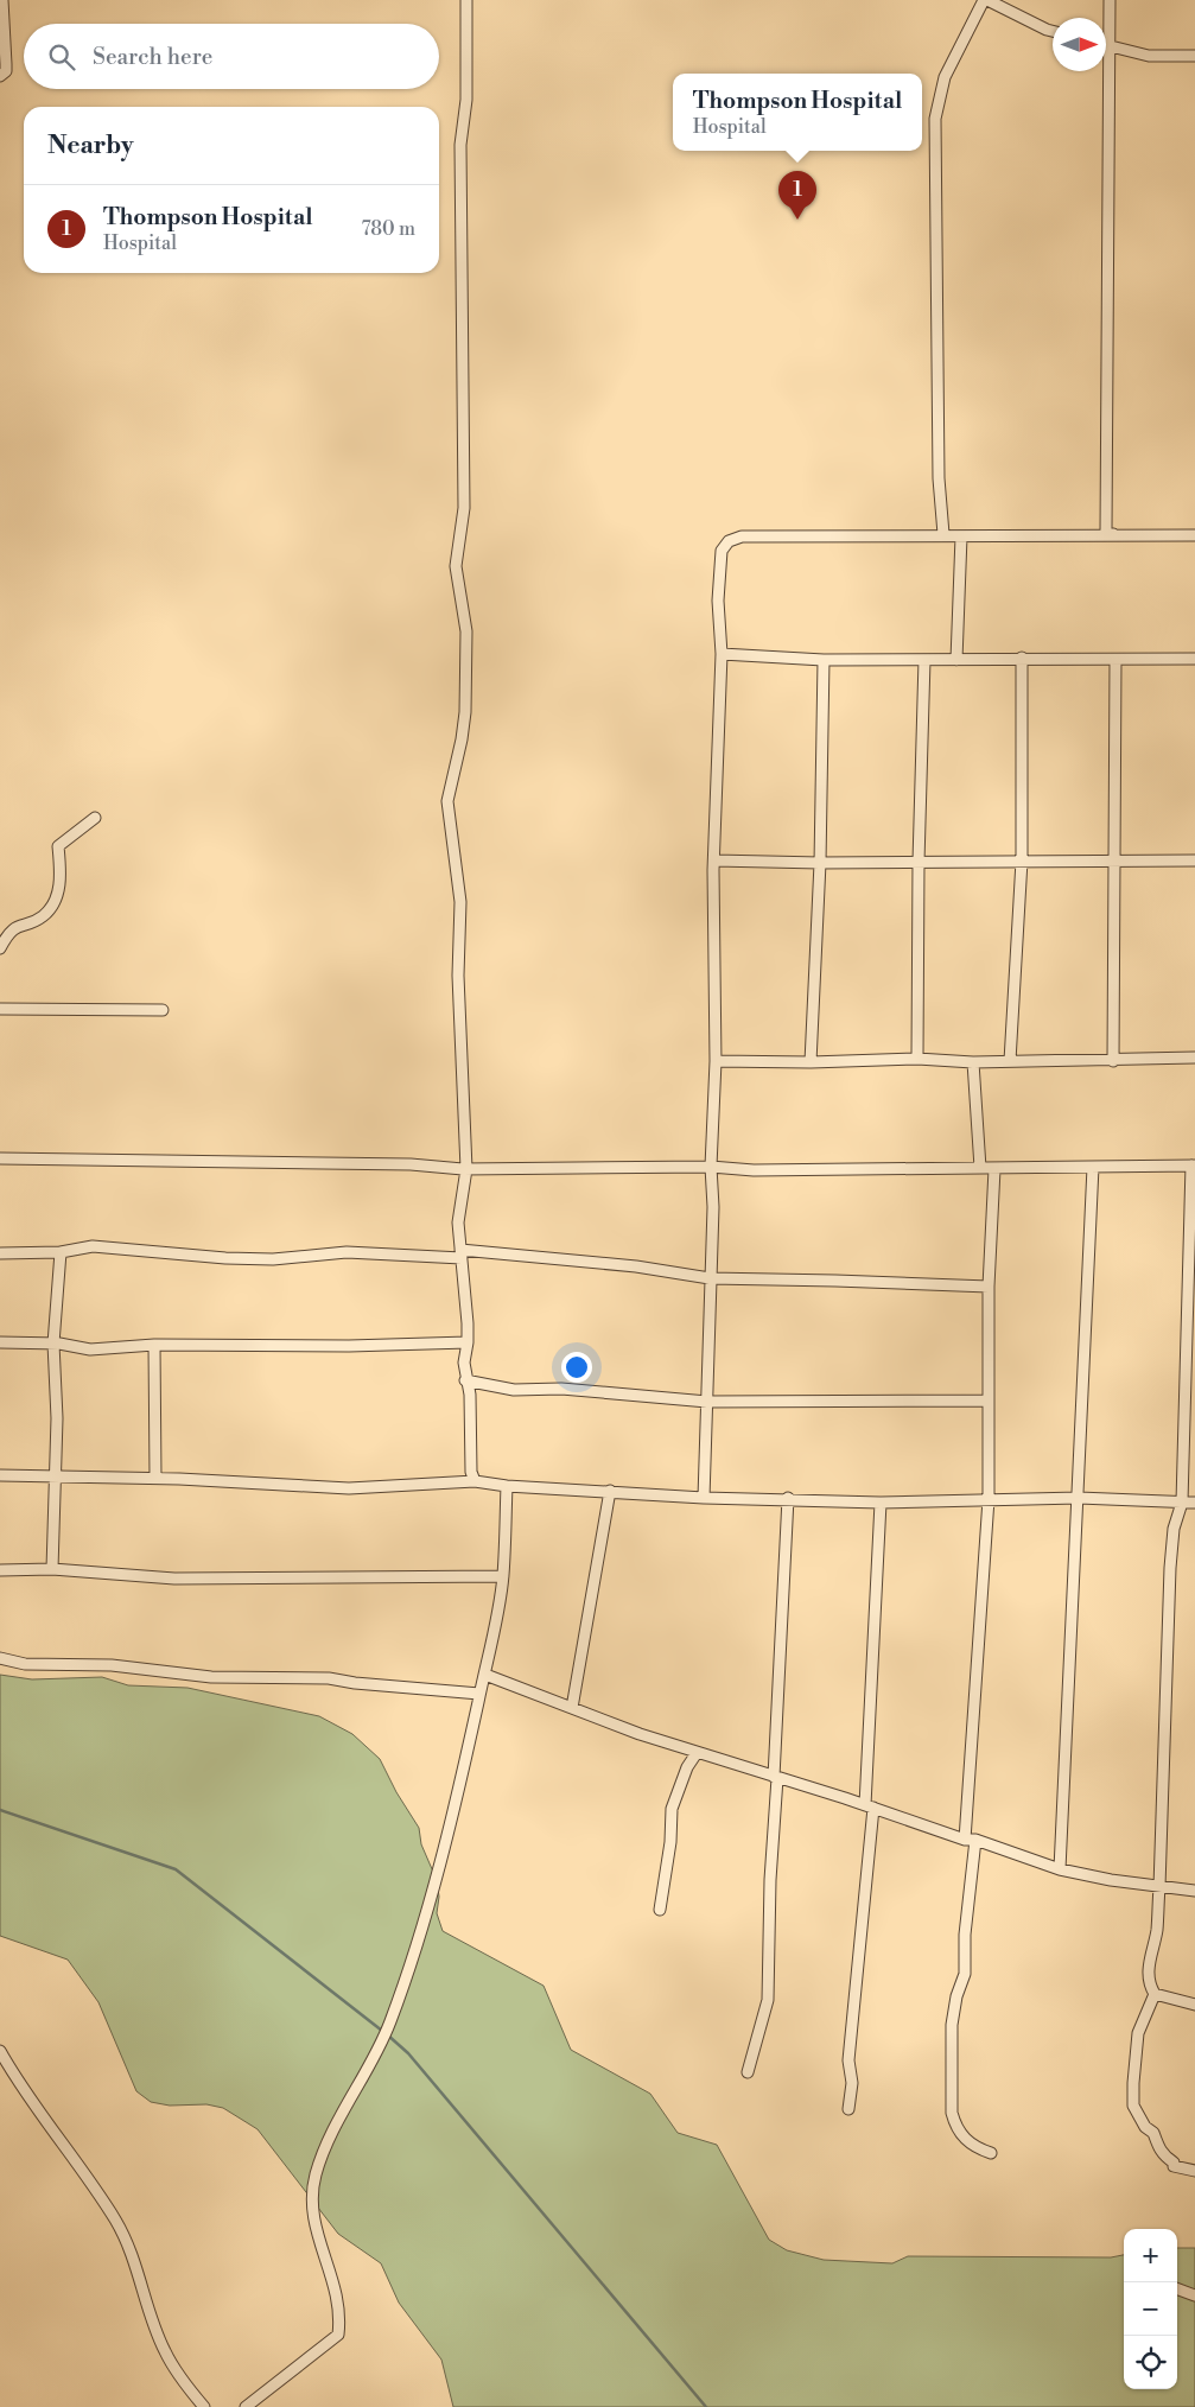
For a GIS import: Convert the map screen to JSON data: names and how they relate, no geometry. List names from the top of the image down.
{
  "north": "right",
  "page": {
    "search": "Search here",
    "popup": ["Thompson Hospital", "Hospital"],
    "heading": "Nearby",
    "pins": "1",
    "list": [
      {
        "mark": "1",
        "name": "Thompson Hospital",
        "note": "Hospital",
        "value": "780 m"
      }
    ],
    "map_buttons": ["+", "−"]
  }
}
